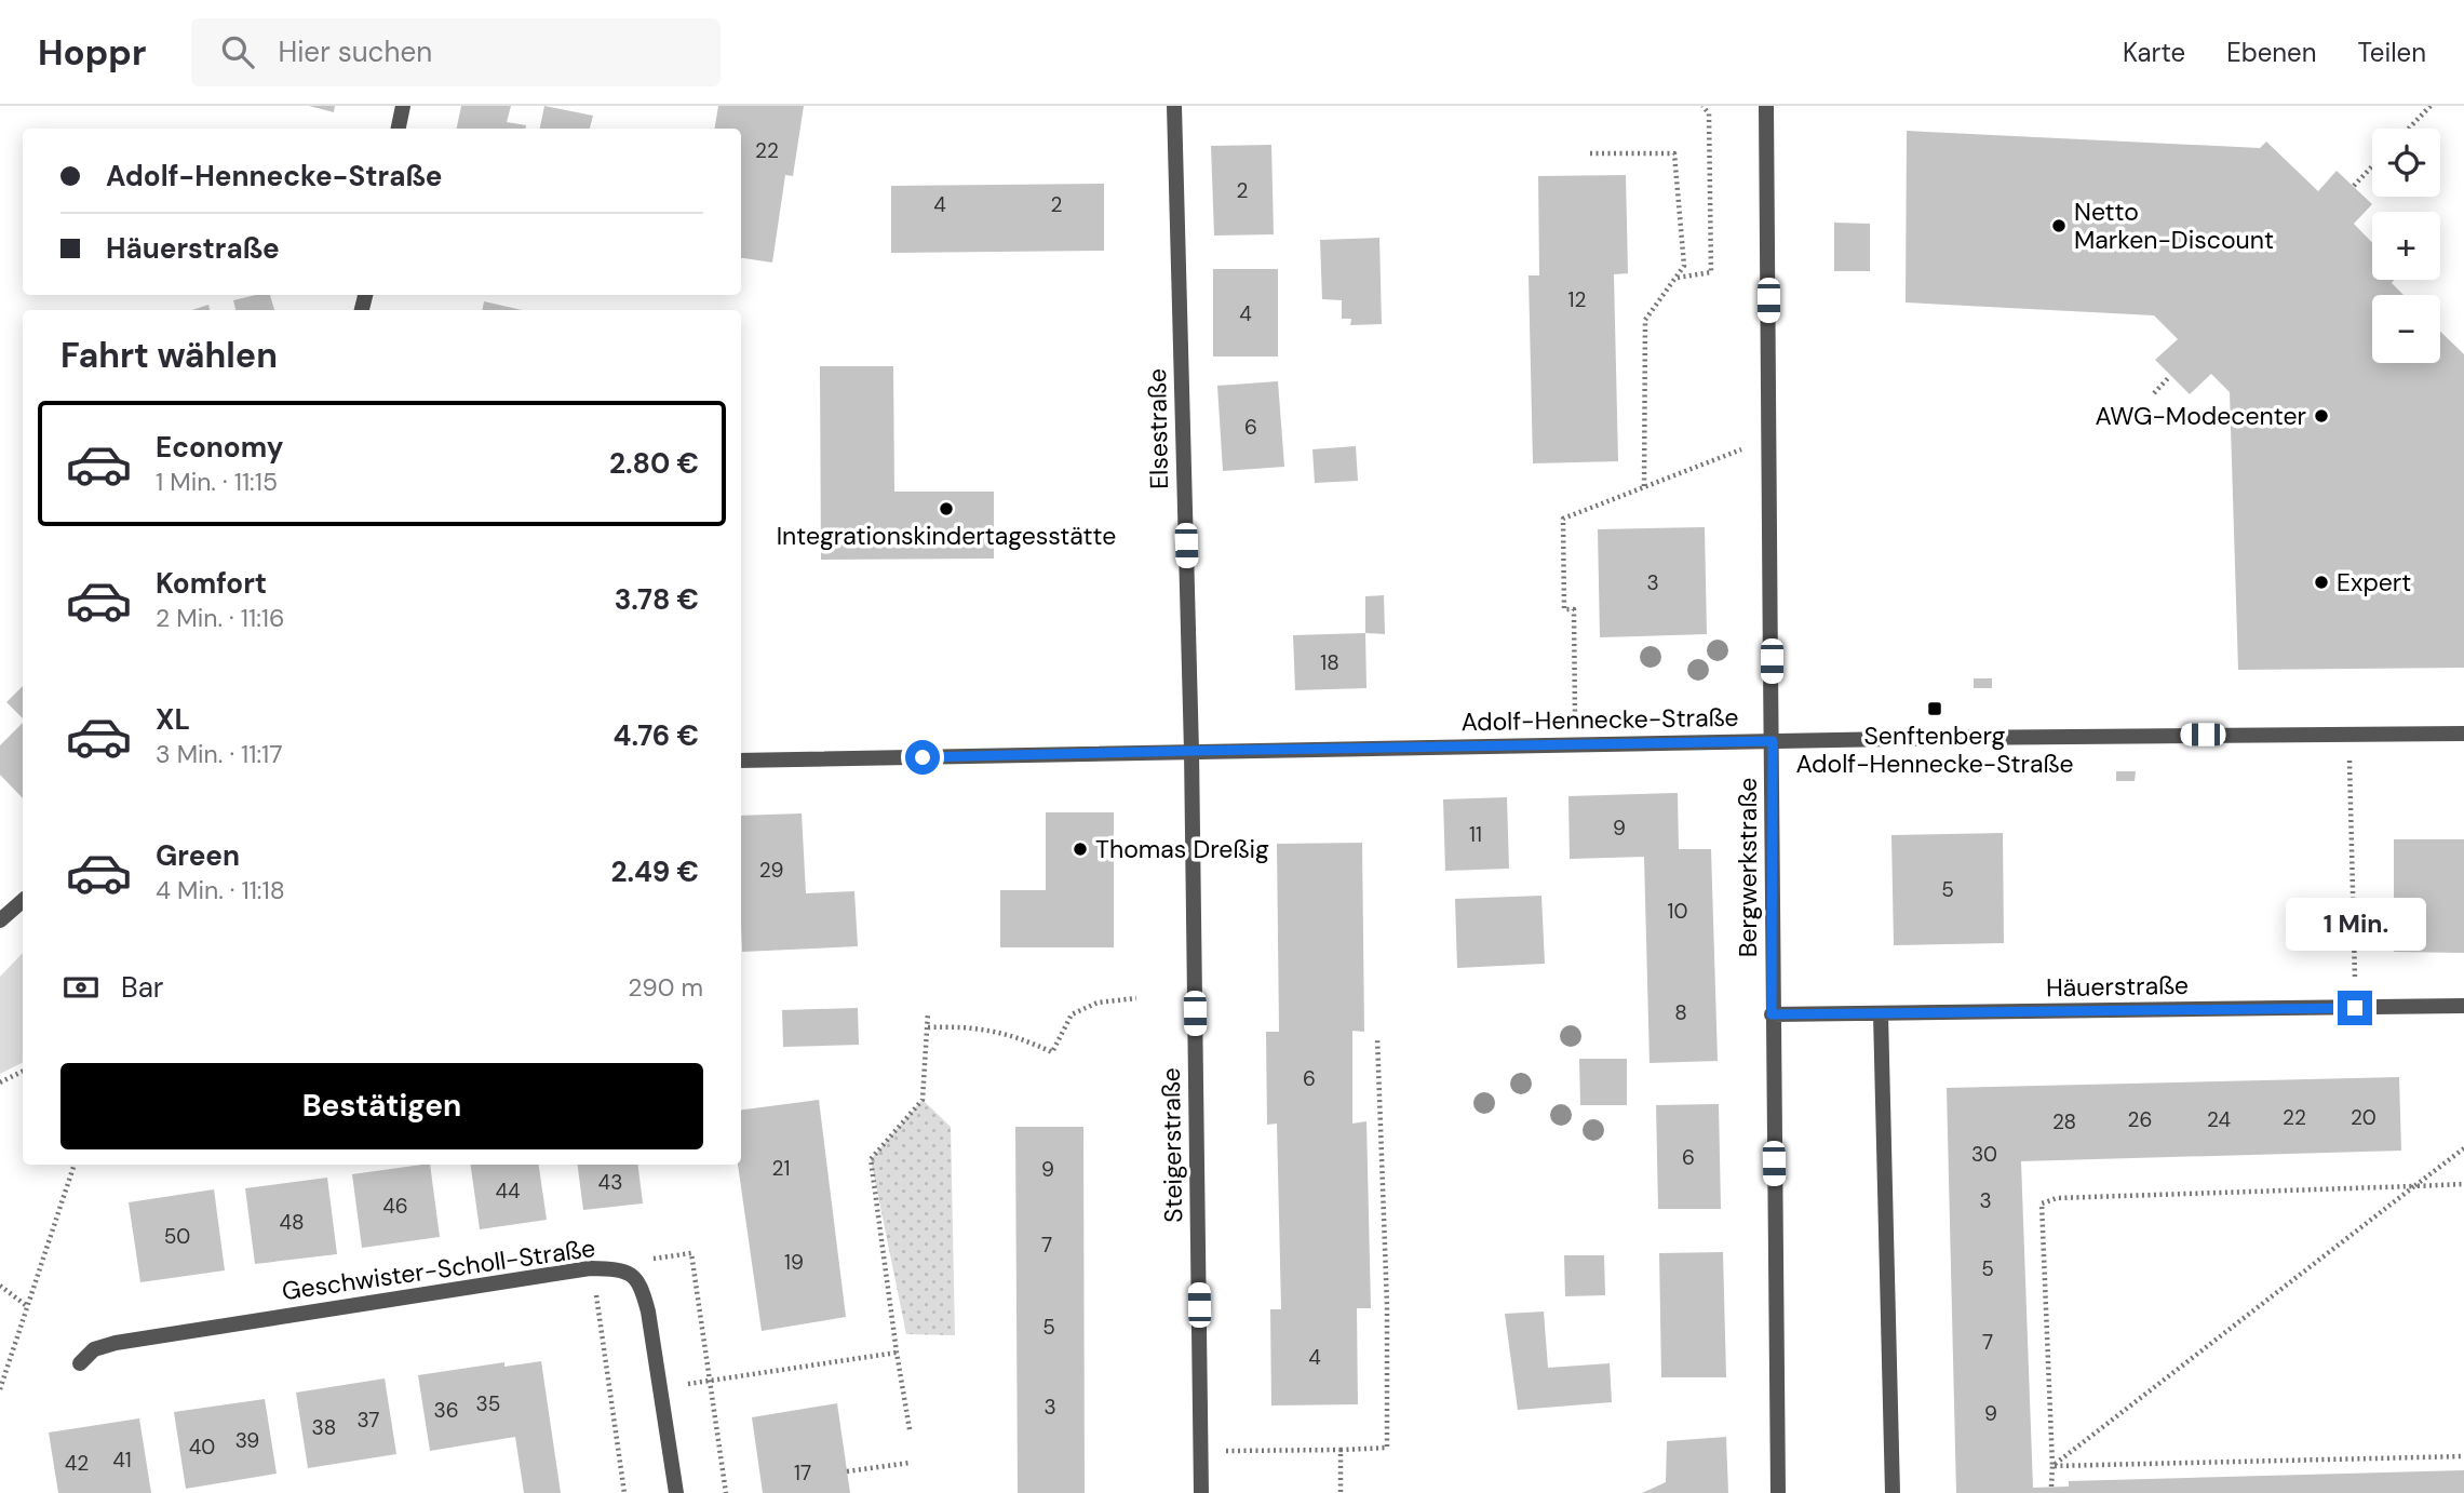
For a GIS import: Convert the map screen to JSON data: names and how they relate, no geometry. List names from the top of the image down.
{
  "streets": {
    "street": [
      "Elsestraße",
      "Adolf-Hennecke-Straße",
      "Bergwerkstraße",
      "Häuerstraße",
      "Steigerstraße",
      "Geschwister-Scholl-Straße"
    ]
  },
  "crossings": [
    ["Elsestraße", "Adolf-Hennecke-Straße"],
    ["Elsestraße", "Steigerstraße"],
    ["Adolf-Hennecke-Straße", "Bergwerkstraße"],
    ["Adolf-Hennecke-Straße", "Steigerstraße"],
    ["Bergwerkstraße", "Häuerstraße"]
  ],
  "places": {
    "other": [
      "Netto Marken-Discount",
      "AWG-Modecenter",
      "Integrationskindertagesstätte",
      "Expert",
      "Thomas Dreßig"
    ],
    "transit": ["Senftenberg Adolf-Hennecke-Straße"]
  },
  "house_numbers": [
    "22",
    "2",
    "4",
    "2",
    "12",
    "4",
    "6",
    "3",
    "18",
    "9",
    "11",
    "29",
    "5",
    "10",
    "8",
    "6",
    "22",
    "20",
    "26",
    "24",
    "28",
    "30",
    "6",
    "21",
    "9",
    "43",
    "44",
    "3",
    "46",
    "48",
    "50",
    "7",
    "19",
    "5",
    "5",
    "7",
    "4",
    "35",
    "3",
    "36",
    "9",
    "37",
    "38",
    "39",
    "40",
    "41",
    "42",
    "17"
  ],
  "page": {
    "header": "Hoppr",
    "search": "Hier suchen",
    "nav": ["Karte", "Ebenen", "Teilen"],
    "map_buttons": ["+", "−"],
    "banner": ["Adolf-Hennecke-Straße", "Häuerstraße"],
    "heading": "Fahrt wählen",
    "list": [
      {
        "name": "Economy",
        "note": "1 Min. · 11:15",
        "value": "2.80 €"
      },
      {
        "name": "Komfort",
        "note": "2 Min. · 11:16",
        "value": "3.78 €"
      },
      {
        "name": "XL",
        "note": "3 Min. · 11:17",
        "value": "4.76 €"
      },
      {
        "name": "Green",
        "note": "4 Min. · 11:18",
        "value": "2.49 €"
      }
    ],
    "bubble": "1 Min.",
    "pay": ["Bar", "290 m"],
    "buttons": "Bestätigen"
  }
}
